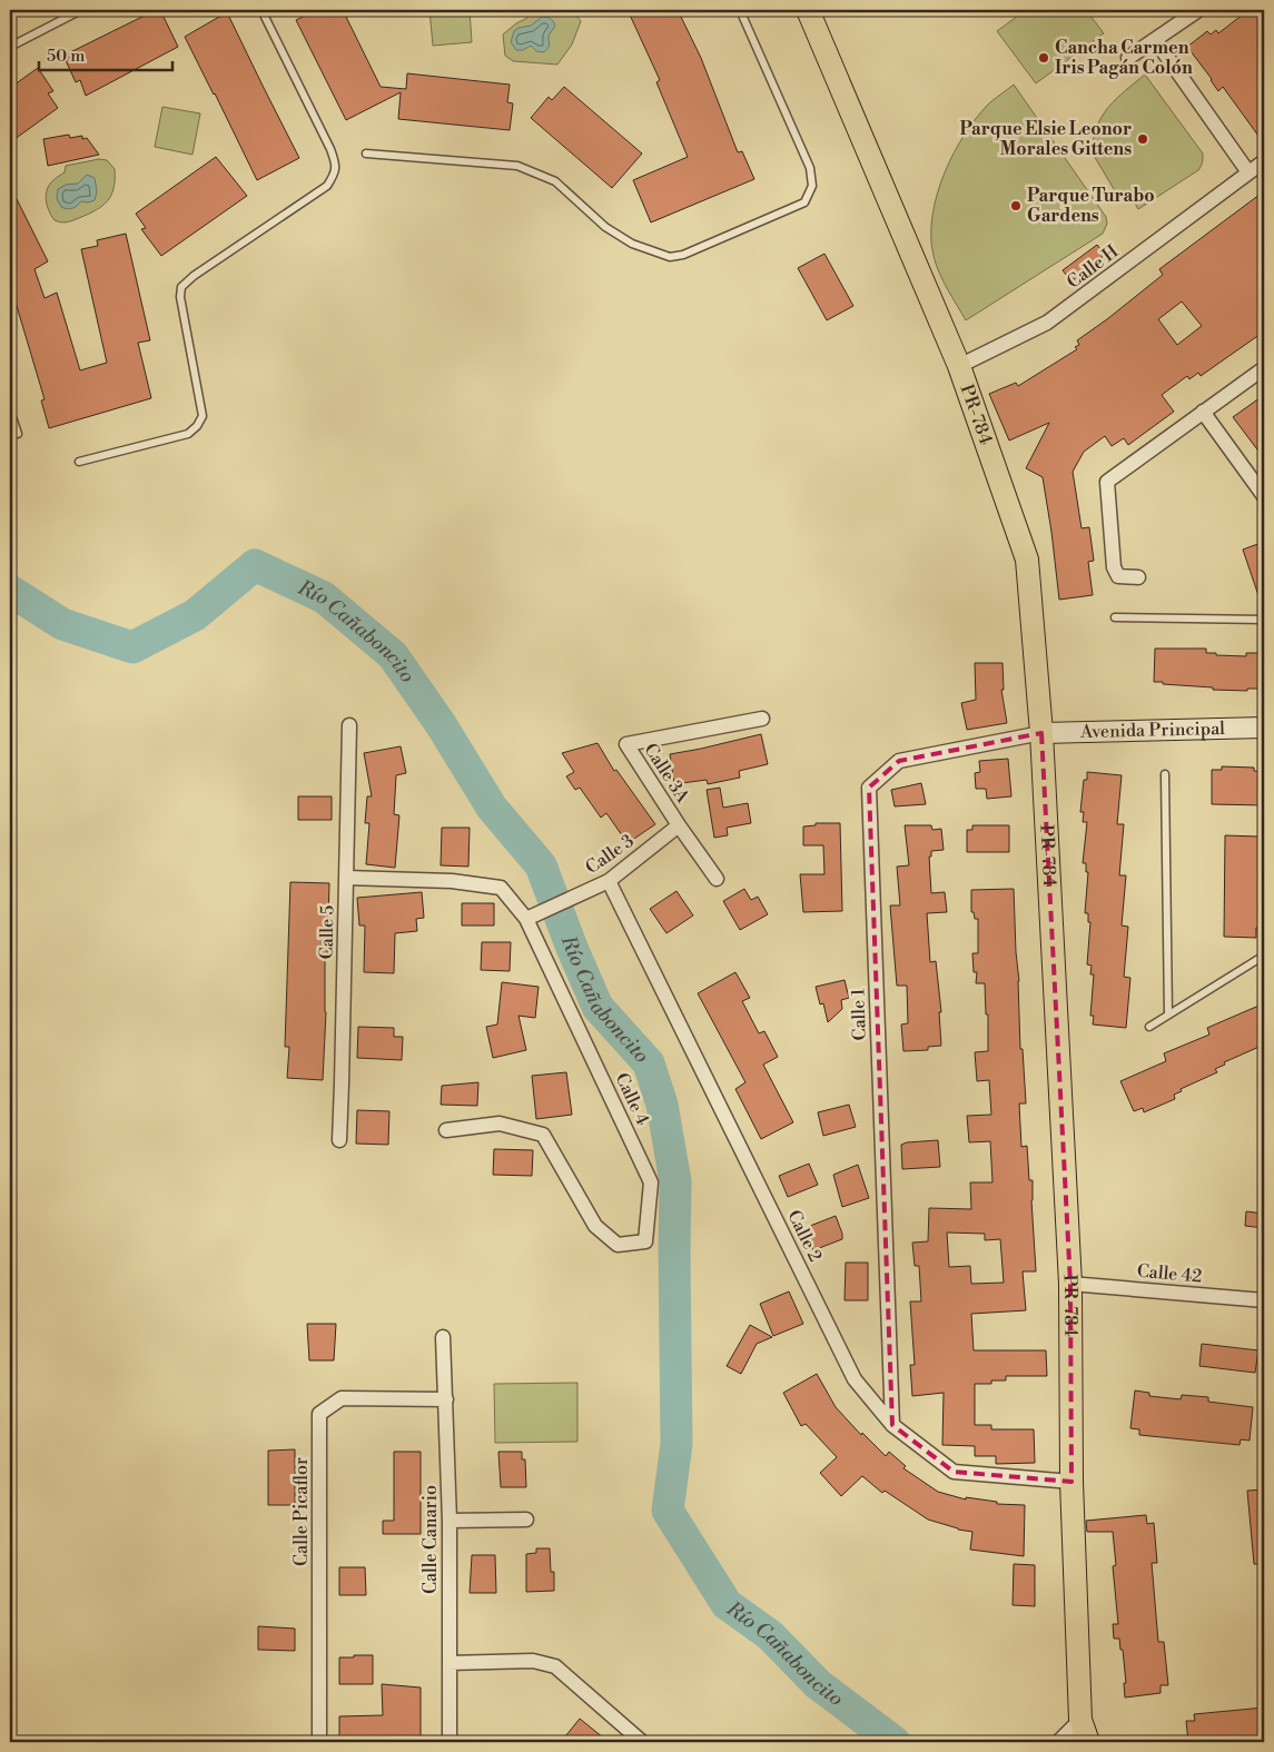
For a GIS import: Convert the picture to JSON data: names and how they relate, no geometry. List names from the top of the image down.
{
  "streets": {
    "main road": ["PR-784"],
    "street": [
      "Calle H",
      "Avenida Principal",
      "Calle 3A",
      "Calle 3",
      "Calle 5",
      "Calle 1",
      "Calle 4",
      "Calle 2",
      "Calle 42",
      "Calle Picaflor",
      "Calle Canario"
    ]
  },
  "crossings": [
    ["Calle H", "PR-784"],
    ["PR-784", "Avenida Principal"],
    ["PR-784", "Calle 1"],
    ["PR-784", "Calle 2"],
    ["PR-784", "Calle 42"],
    ["Avenida Principal", "Calle 1"],
    ["Calle 3A", "Calle 3"],
    ["Calle 3", "Calle 4"],
    ["Calle 3", "Calle 2"],
    ["Calle 5", "Calle 4"],
    ["Calle 1", "Calle 2"],
    ["Calle Picaflor", "Calle Canario"]
  ],
  "water": ["Río Cañaboncito"],
  "places": ["Cancha Carmen Iris Pagán Colón", "Parque Elsie Leonor Morales Gittens", "Parque Turabo Gardens"],
  "scale_bar": "50 m"
}
